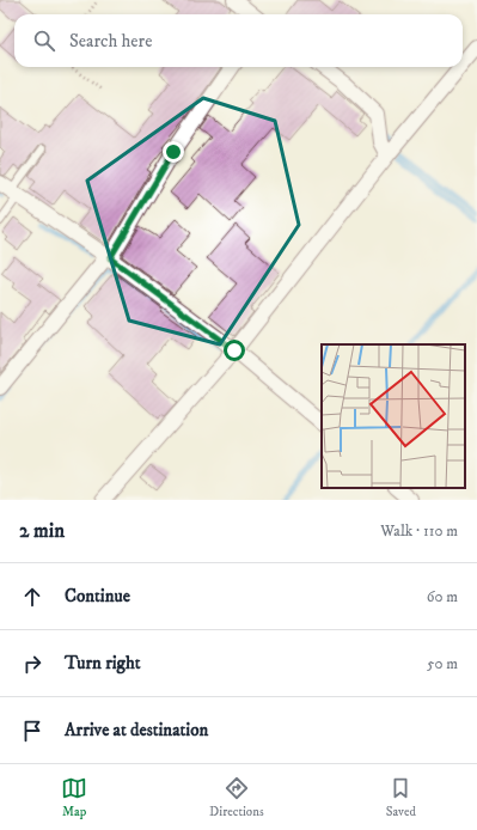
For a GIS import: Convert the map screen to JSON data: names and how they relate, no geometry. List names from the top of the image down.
{
  "page": {
    "search": "Search here",
    "heading": ["2 min", "Walk · 110 m"],
    "list": [
      ["Continue", "60 m"],
      ["Turn right", "50 m"],
      "Arrive at destination"
    ],
    "nav": ["Map", "Directions", "Saved"]
  }
}
